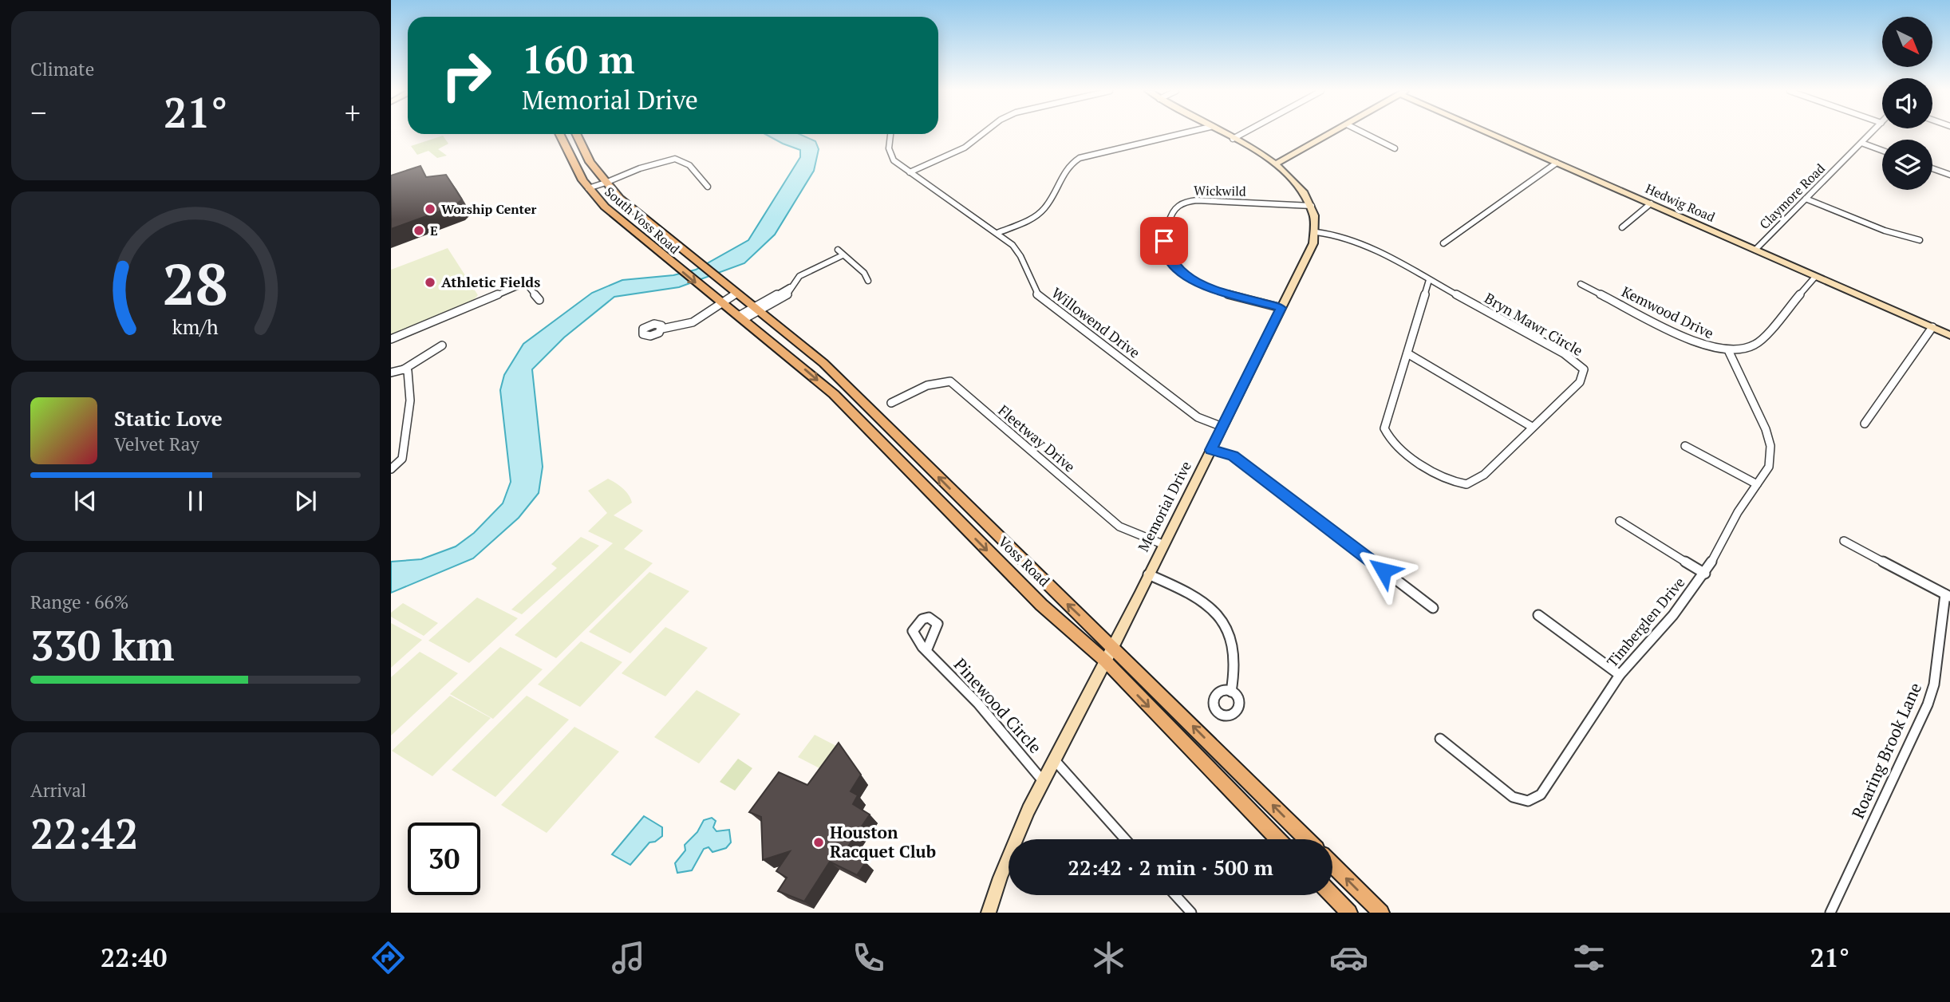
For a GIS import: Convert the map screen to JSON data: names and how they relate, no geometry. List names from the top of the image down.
{
  "streets": {
    "main road": ["South Voss Road", "Voss Road"],
    "street": [
      "Wickwild",
      "Claymore Road",
      "Hedwig Road",
      "Kemwood Drive",
      "Willowend Drive",
      "Bryn Mawr Circle",
      "Fleetway Drive",
      "Memorial Drive",
      "Timberglen Drive",
      "Pinewood Circle",
      "Roaring Brook Lane"
    ]
  },
  "crossings": [
    ["Wickwild", "Memorial Drive"],
    ["Claymore Road", "Hedwig Road"],
    ["Hedwig Road", "Kemwood Drive"],
    ["South Voss Road", "Voss Road"],
    ["Kemwood Drive", "Timberglen Drive"],
    ["Willowend Drive", "Memorial Drive"],
    ["Bryn Mawr Circle", "Memorial Drive"],
    ["Fleetway Drive", "Memorial Drive"],
    ["Memorial Drive", "Voss Road"],
    ["Memorial Drive", "Pinewood Circle"]
  ],
  "places": [
    "Worship Center",
    "E",
    "Athletic Fields",
    "Houston Racquet Club"
  ],
  "north": "bottom right",
  "page": {
    "tile": [
      "Climate",
      ["Range · 66%", "330 km"],
      ["Arrival", "22:42"]
    ],
    "turn": ["160 m", "Memorial Drive"],
    "heat": ["−", "21°", "+"],
    "song": ["Static Love", "Velvet Ray"],
    "limit": "30",
    "trip": "22:42 · 2 min · 500 m",
    "tabs": ["22:40", "21°"],
    "gauge": ["28", "km/h"]
  }
}
